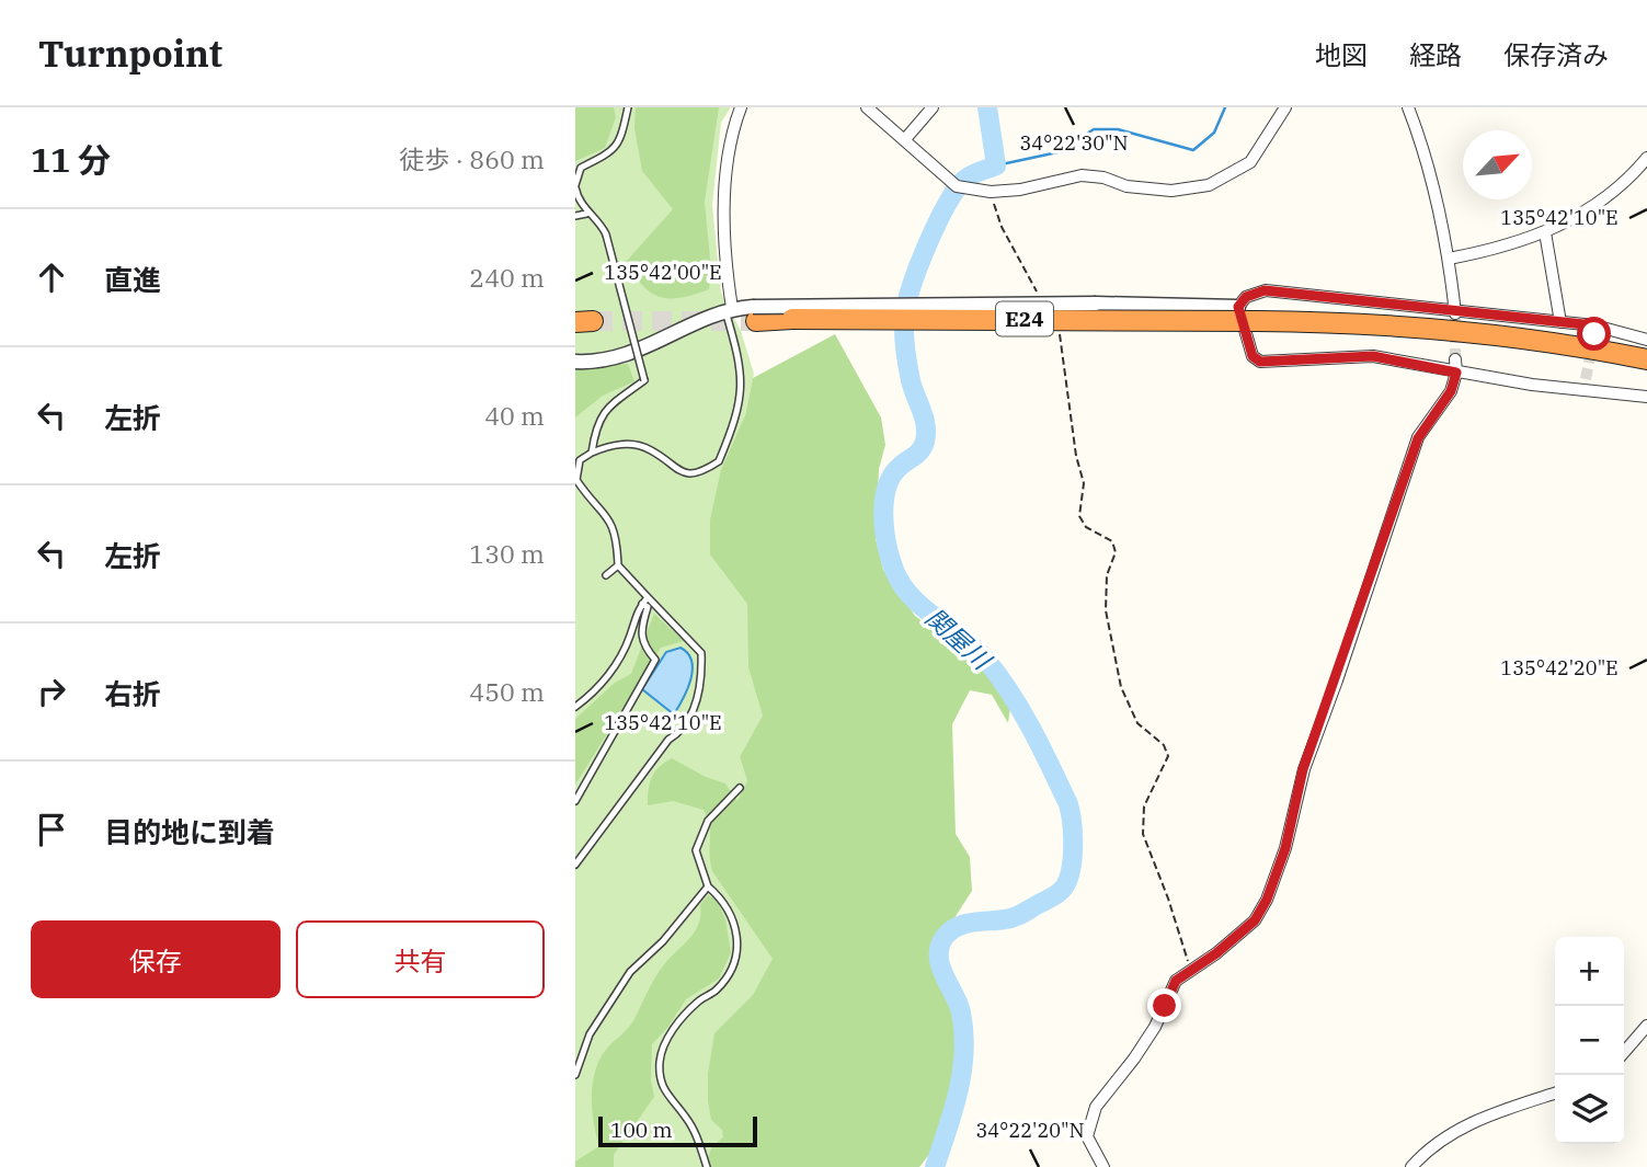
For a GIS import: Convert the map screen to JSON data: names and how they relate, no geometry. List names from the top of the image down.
{
  "streets": {
    "highway": ["E24"]
  },
  "water": ["関屋川"],
  "scale_bar": "100 m",
  "north": "top right",
  "page": {
    "header": "Turnpoint",
    "nav": ["地図", "経路", "保存済み"],
    "heading": ["11 分", "徒歩 · 860 m"],
    "list": [
      ["直進", "240 m"],
      ["左折", "40 m"],
      ["左折", "130 m"],
      ["右折", "450 m"],
      "目的地に到着"
    ],
    "buttons": ["保存", "共有"],
    "map_buttons": ["+", "−"],
    "scale": "100 m"
  },
  "coordinates": [
    "34°22'30\"N",
    "135°42'10\"E",
    "135°42'00\"E",
    "135°42'20\"E",
    "34°22'20\"N"
  ]
}
